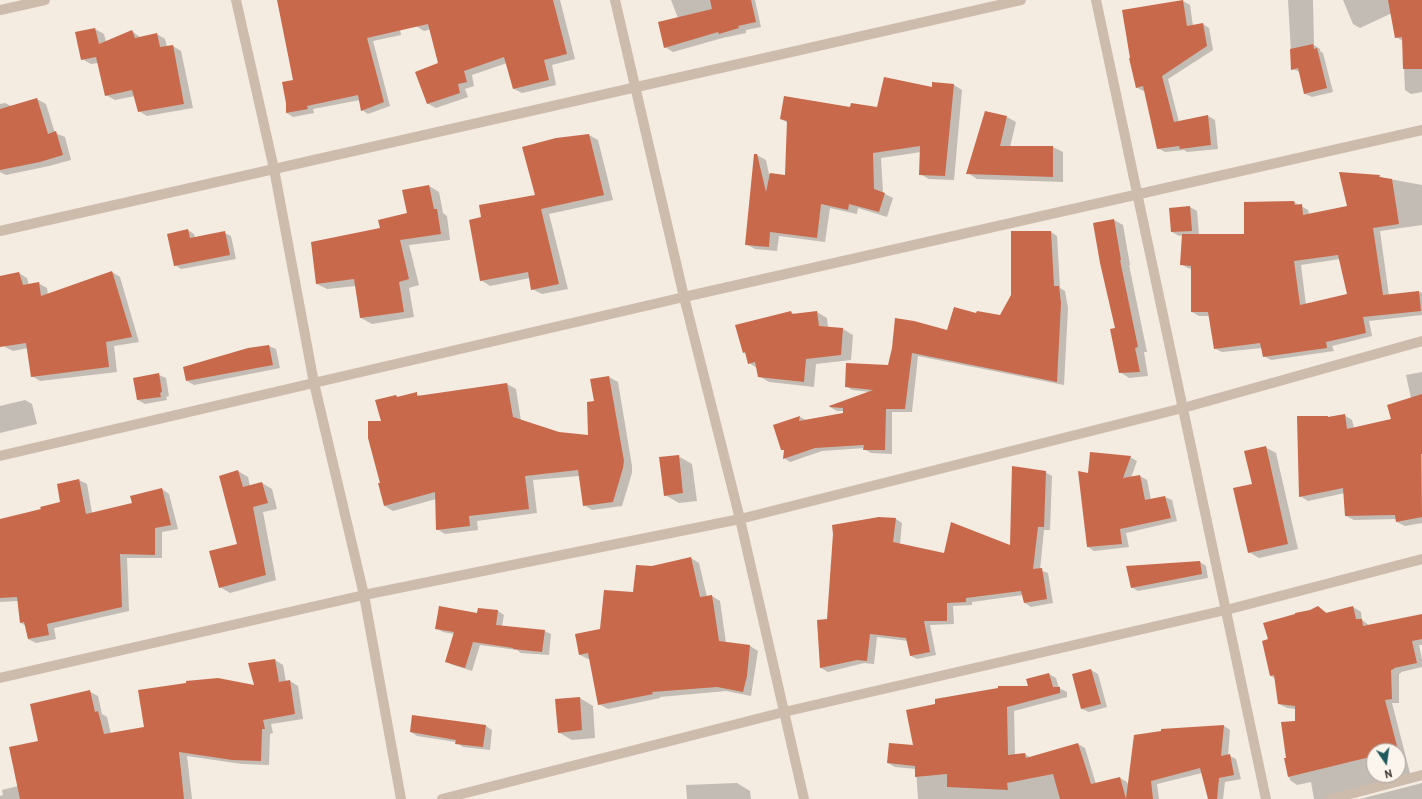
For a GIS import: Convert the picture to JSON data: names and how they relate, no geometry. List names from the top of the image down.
{
  "north": "bottom"
}
